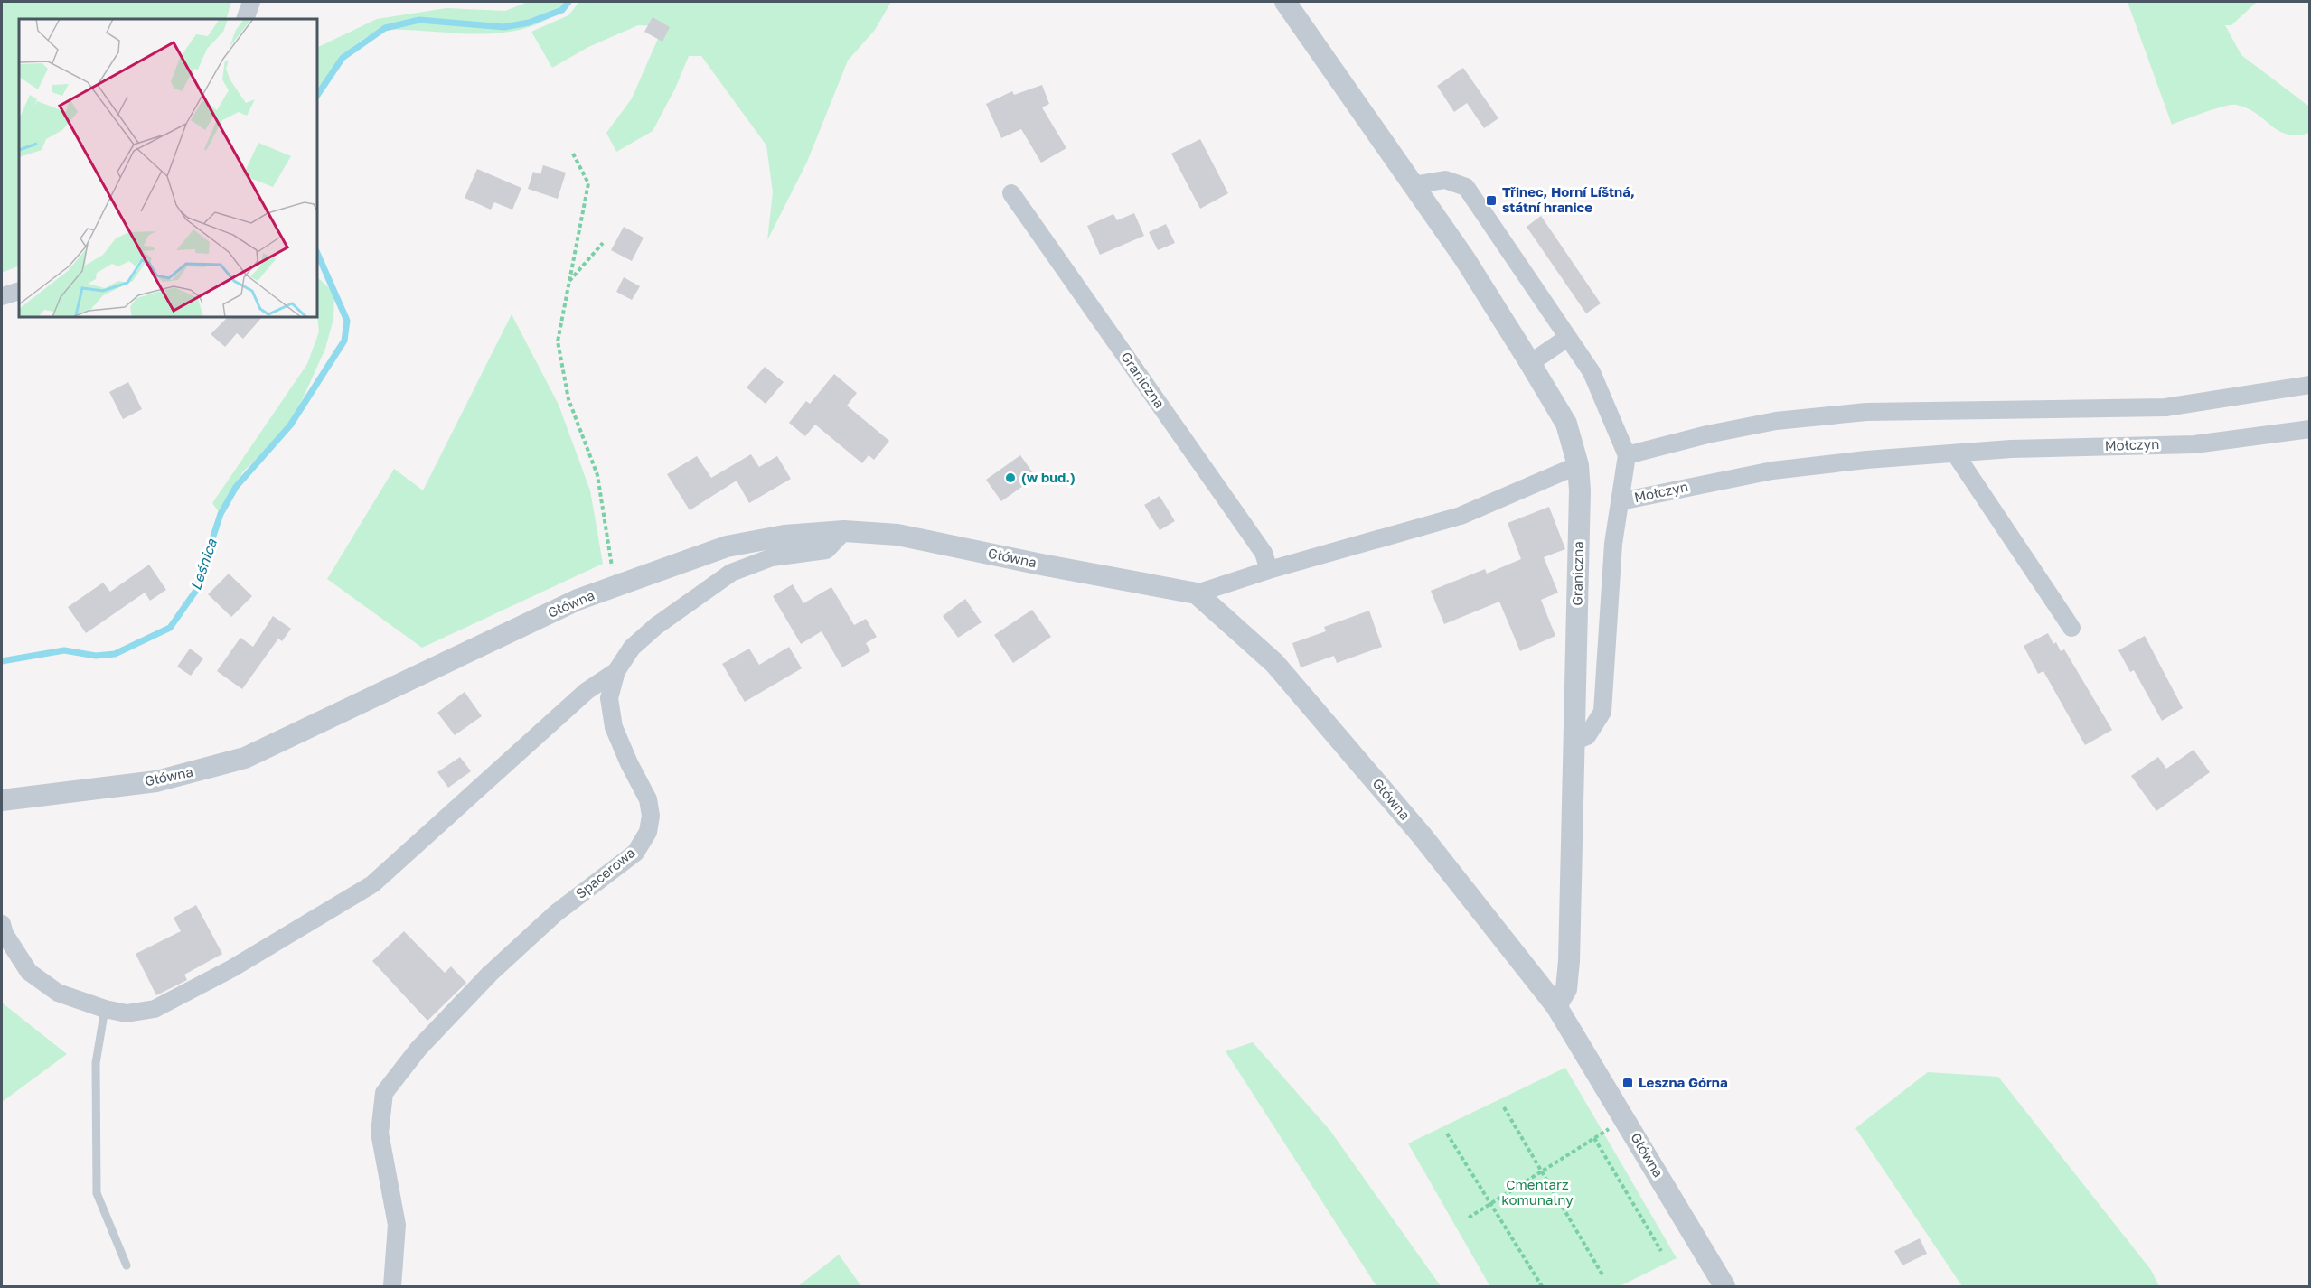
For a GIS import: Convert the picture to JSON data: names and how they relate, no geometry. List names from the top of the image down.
{
  "streets": {
    "street": [
      "Graniczna",
      "Mołczyn",
      "Główna",
      "Spacerowa"
    ]
  },
  "crossings": [
    ["Graniczna", "Mołczyn"],
    ["Graniczna", "Główna"],
    ["Główna", "Spacerowa"]
  ],
  "water": ["Leśnica"],
  "parks": ["Cmentarz komunalny"],
  "places": {
    "transit": ["Třinec, Horní Líštná, státní hranice", "Leszna Górna"],
    "other": ["(w bud.)"]
  }
}
